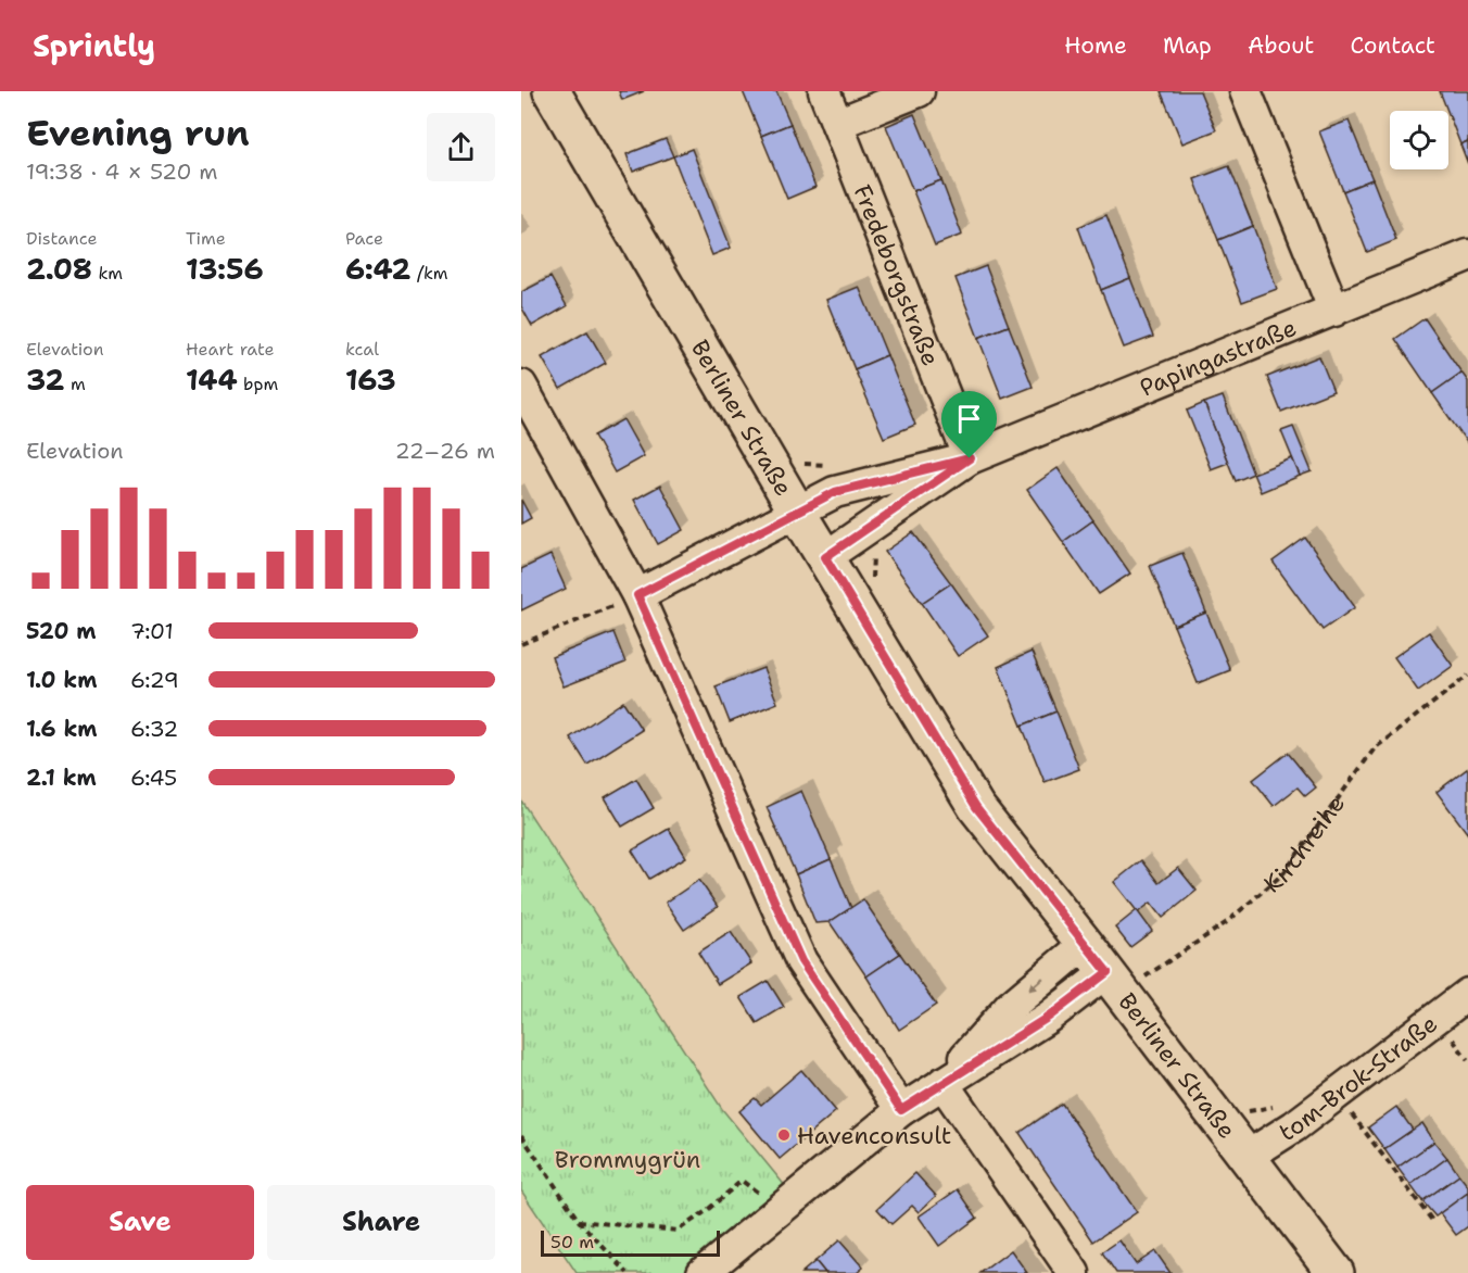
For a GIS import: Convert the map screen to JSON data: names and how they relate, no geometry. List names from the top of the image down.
{
  "streets": {
    "main road": ["Berliner Straße"],
    "street": ["Fredeborgstraße", "Papingastraße", "tom-Brok-Straße"],
    "path": ["Kirchreihe"]
  },
  "crossings": [
    ["Fredeborgstraße", "Papingastraße"],
    ["Papingastraße", "Berliner Straße"],
    ["Berliner Straße", "Kirchreihe"],
    ["Berliner Straße", "tom-Brok-Straße"]
  ],
  "parks": ["Brommygrün"],
  "places": ["Havenconsult"],
  "scale_bar": "50 m",
  "page": {
    "header": "Sprintly",
    "nav": [
      "Home",
      "Map",
      "About",
      "Contact"
    ],
    "heading": ["Evening run", "19:38 · 4 × 520 m"],
    "stats": [
      ["Distance", "2.08 km"],
      ["Time", "13:56"],
      ["Pace", "6:42 /km"],
      ["Elevation", "32 m"],
      ["Heart rate", "144 bpm"],
      ["kcal", "163"]
    ],
    "chart": ["Elevation", "22–26 m"],
    "list": [
      {
        "name": "520 m",
        "note": "7:01"
      },
      {
        "name": "1.0 km",
        "note": "6:29"
      },
      {
        "name": "1.6 km",
        "note": "6:32"
      },
      {
        "name": "2.1 km",
        "note": "6:45"
      }
    ],
    "buttons": ["Save", "Share"],
    "scale": "50 m"
  }
}
